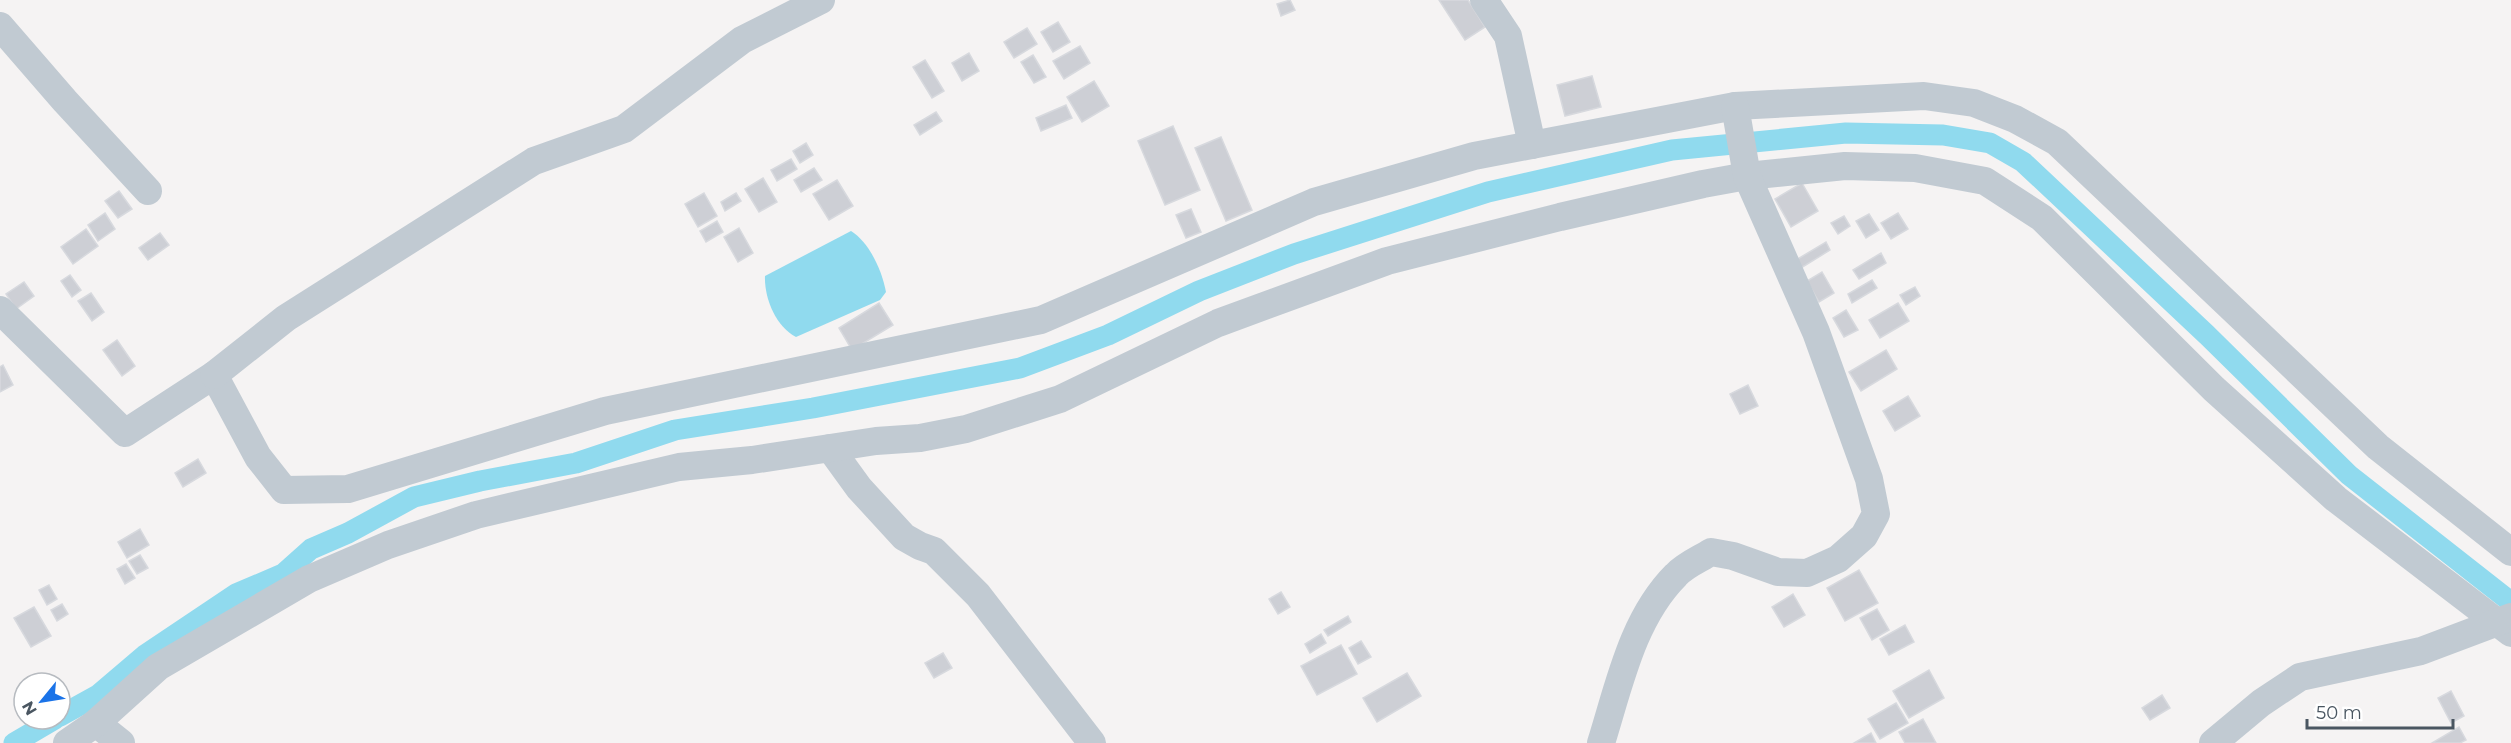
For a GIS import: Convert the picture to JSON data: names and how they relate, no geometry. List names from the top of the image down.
{
  "scale_bar": "50 m",
  "north": "bottom left"
}
